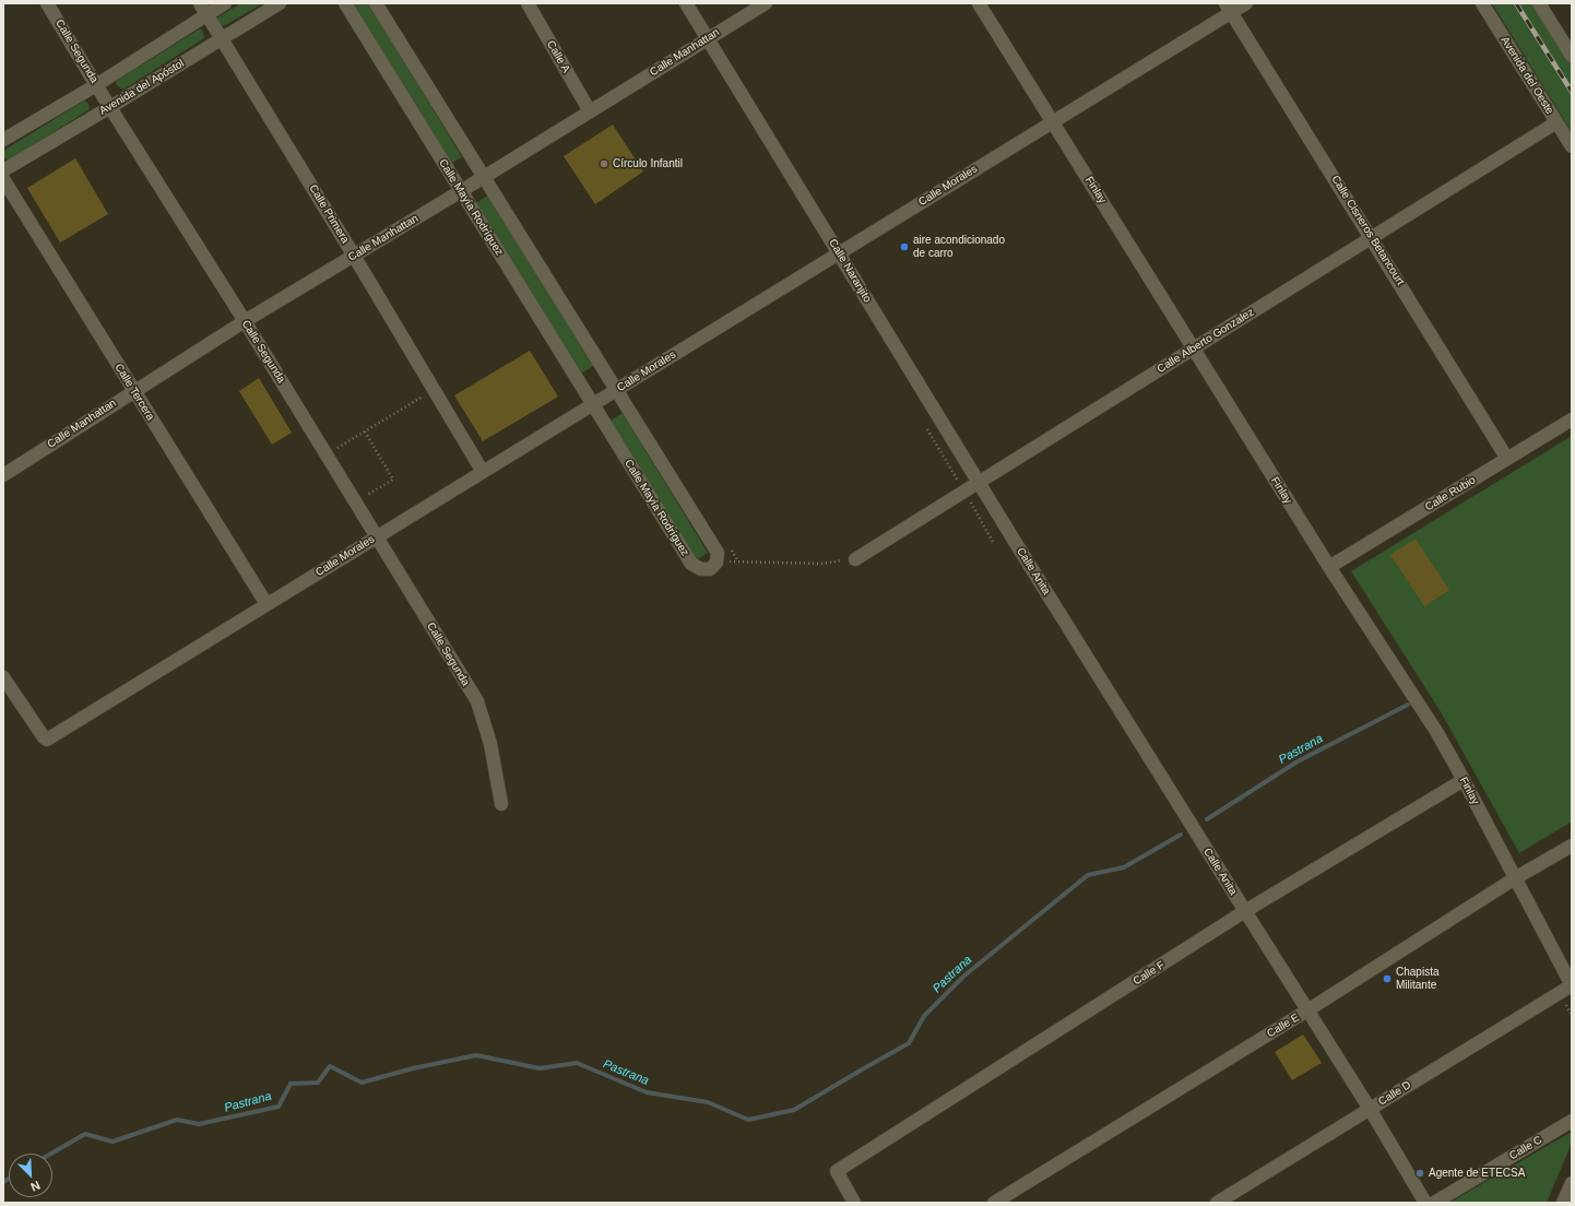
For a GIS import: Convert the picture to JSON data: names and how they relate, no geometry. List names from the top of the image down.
{
  "streets": {
    "street": [
      "Calle Segunda",
      "Calle Manhattan",
      "Calle A",
      "Avenida del Oeste",
      "Avenida del Apóstol",
      "Calle Morales",
      "Finlay",
      "Calle Mayía Rodríguez",
      "Calle Primera",
      "Calle Cisneros Betancourt",
      "Calle Naranjito",
      "Calle Alberto Gonzalez",
      "Calle Tercera",
      "Calle Rubio",
      "Calle Anita",
      "Calle F",
      "Calle E",
      "Calle D",
      "Calle C"
    ]
  },
  "crossings": [
    ["Calle Segunda", "Calle Manhattan"],
    ["Calle Segunda", "Avenida del Apóstol"],
    ["Calle Segunda", "Calle Morales"],
    ["Calle Manhattan", "Calle A"],
    ["Calle Manhattan", "Calle Mayía Rodríguez"],
    ["Calle Manhattan", "Calle Primera"],
    ["Calle Manhattan", "Calle Naranjito"],
    ["Calle Manhattan", "Calle Tercera"],
    ["Avenida del Oeste", "Calle Alberto Gonzalez"],
    ["Avenida del Apóstol", "Calle Primera"],
    ["Calle Morales", "Finlay"],
    ["Calle Morales", "Calle Mayía Rodríguez"],
    ["Calle Morales", "Calle Primera"],
    ["Calle Morales", "Calle Cisneros Betancourt"],
    ["Calle Morales", "Calle Naranjito"],
    ["Calle Morales", "Calle Tercera"],
    ["Finlay", "Calle Alberto Gonzalez"],
    ["Finlay", "Calle Rubio"],
    ["Finlay", "Calle F"],
    ["Finlay", "Calle E"],
    ["Finlay", "Calle D"],
    ["Calle Cisneros Betancourt", "Calle Alberto Gonzalez"],
    ["Calle Cisneros Betancourt", "Calle Rubio"],
    ["Calle Naranjito", "Calle Alberto Gonzalez"],
    ["Calle Naranjito", "Calle Anita"],
    ["Calle Anita", "Calle F"],
    ["Calle Anita", "Calle E"],
    ["Calle Anita", "Calle D"]
  ],
  "water": ["Pastrana"],
  "places": [
    "Círculo Infantil",
    "aire acondicionado de carro",
    "Chapista Militante",
    "Agente de ETECSA"
  ],
  "north": "bottom right"
}
